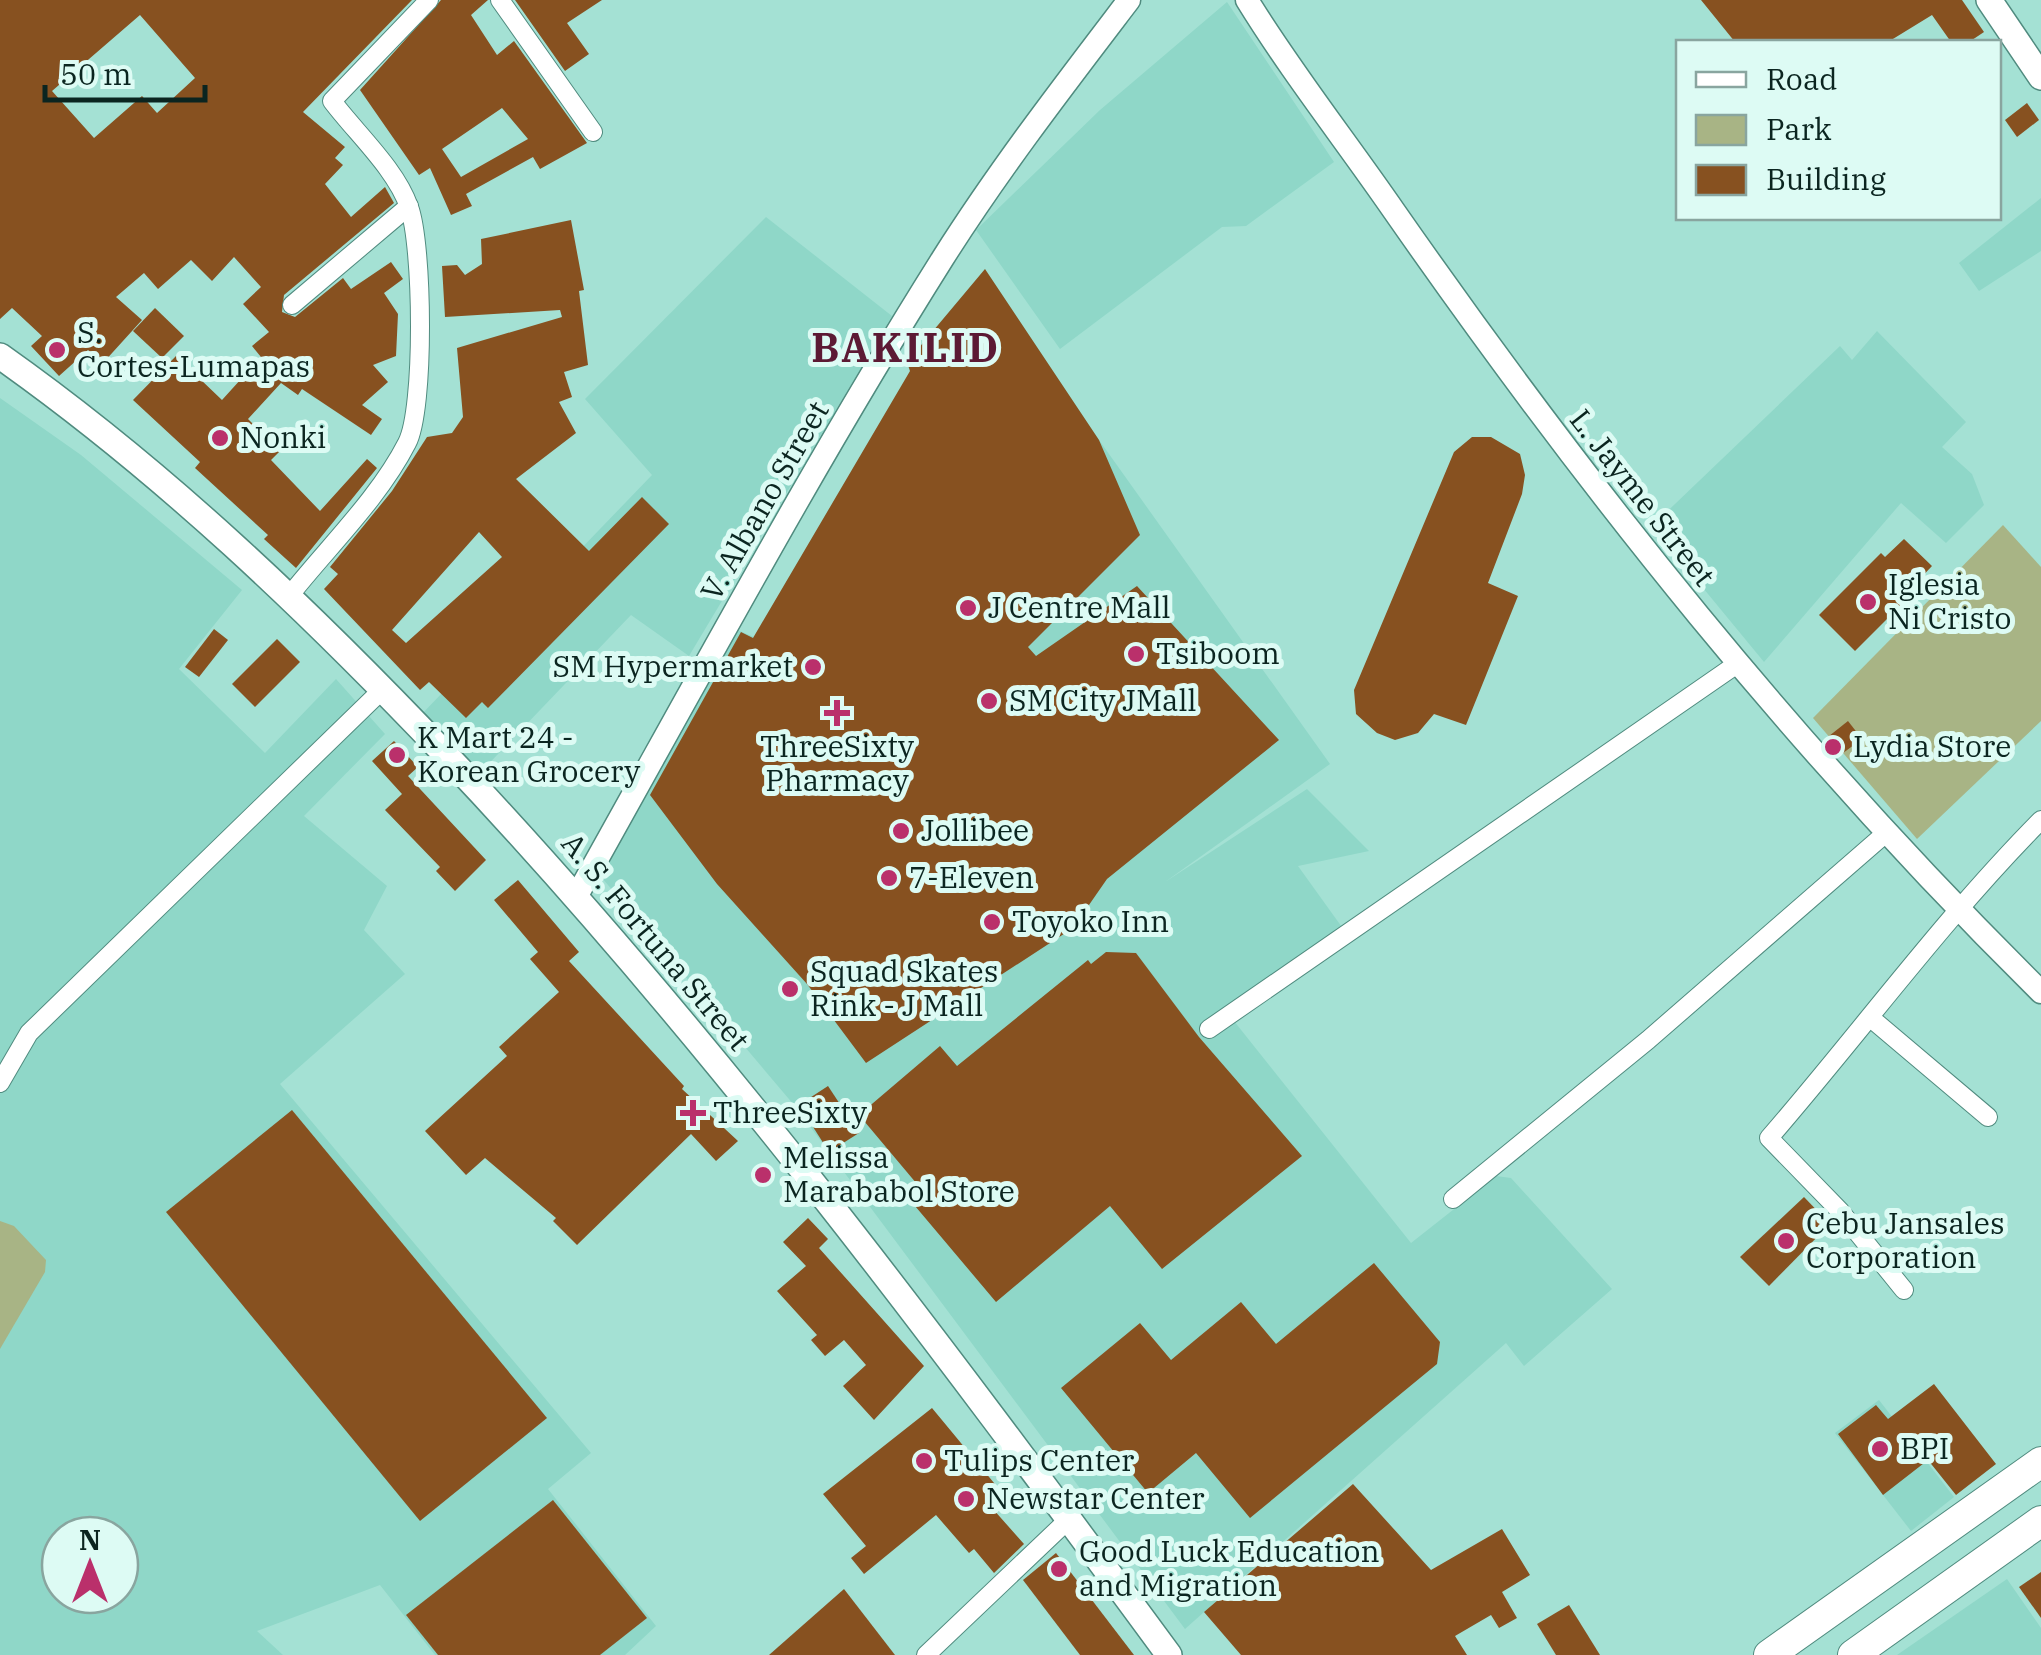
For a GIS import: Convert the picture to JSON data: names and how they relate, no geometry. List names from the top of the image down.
{
  "streets": {
    "main road": ["A. S. Fortuna Street"],
    "street": ["L. Jayme Street", "V. Albano Street"]
  },
  "crossings": [
    ["V. Albano Street", "A. S. Fortuna Street"]
  ],
  "districts": ["BAKILID"],
  "places": {
    "other": [
      "S. Cortes-Lumapas",
      "Nonki",
      "Iglesia Ni Cristo",
      "J Centre Mall",
      "Tsiboom",
      "SM Hypermarket",
      "SM City JMall",
      "Lydia Store",
      "K Mart 24 - Korean Grocery",
      "Jollibee",
      "7-Eleven",
      "Toyoko Inn",
      "Squad Skates Rink - J Mall",
      "Melissa Marababol Store",
      "Cebu Jansales Corporation",
      "BPI",
      "Tulips Center",
      "Newstar Center",
      "Good Luck Education and Migration"
    ],
    "health": ["ThreeSixty Pharmacy", "ThreeSixty"]
  },
  "legend": ["Road", "Park", "Building"],
  "scale_bar": "50 m",
  "north": "top"
}
